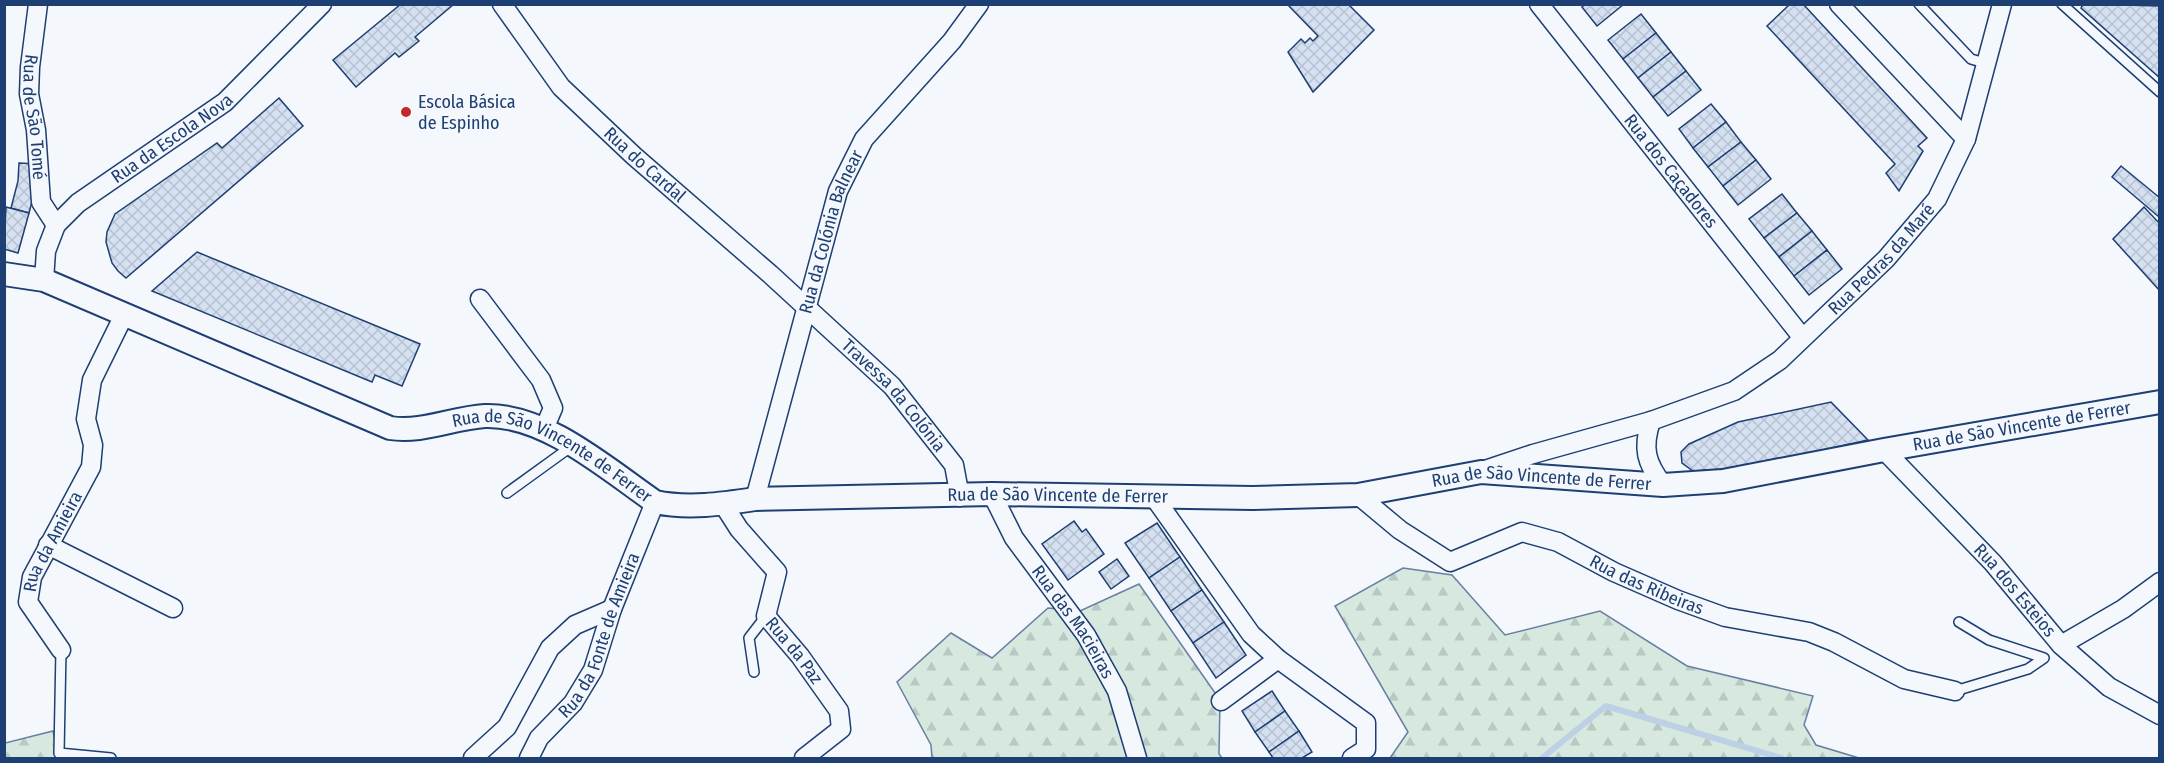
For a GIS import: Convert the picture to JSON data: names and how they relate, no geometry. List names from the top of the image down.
{
  "streets": {
    "street": [
      "Rua de São Tomé",
      "Rua da Escola Nova",
      "Rua do Cardal",
      "Rua dos Caçadores",
      "Rua da Colónia Balnear",
      "Rua Pedras da Maré",
      "Travessa da Colónia",
      "Rua de São Vincente de Ferrer",
      "Rua da Amieira",
      "Rua das Ribeiras",
      "Rua dos Esteios",
      "Rua das Macieiras",
      "Rua da Fonte de Amieira",
      "Rua da Paz"
    ]
  },
  "crossings": [
    ["Rua de São Tomé", "Rua da Escola Nova"],
    ["Rua da Escola Nova", "Rua de São Vincente de Ferrer"],
    ["Rua do Cardal", "Rua da Colónia Balnear"],
    ["Rua do Cardal", "Travessa da Colónia"],
    ["Rua dos Caçadores", "Rua Pedras da Maré"],
    ["Rua da Colónia Balnear", "Travessa da Colónia"],
    ["Rua da Colónia Balnear", "Rua de São Vincente de Ferrer"],
    ["Rua Pedras da Maré", "Rua de São Vincente de Ferrer"],
    ["Travessa da Colónia", "Rua de São Vincente de Ferrer"],
    ["Rua de São Vincente de Ferrer", "Rua da Amieira"],
    ["Rua de São Vincente de Ferrer", "Rua das Ribeiras"],
    ["Rua de São Vincente de Ferrer", "Rua dos Esteios"],
    ["Rua de São Vincente de Ferrer", "Rua das Macieiras"],
    ["Rua de São Vincente de Ferrer", "Rua da Fonte de Amieira"],
    ["Rua de São Vincente de Ferrer", "Rua da Paz"]
  ],
  "places": ["Escola Básica de Espinho"]
}
